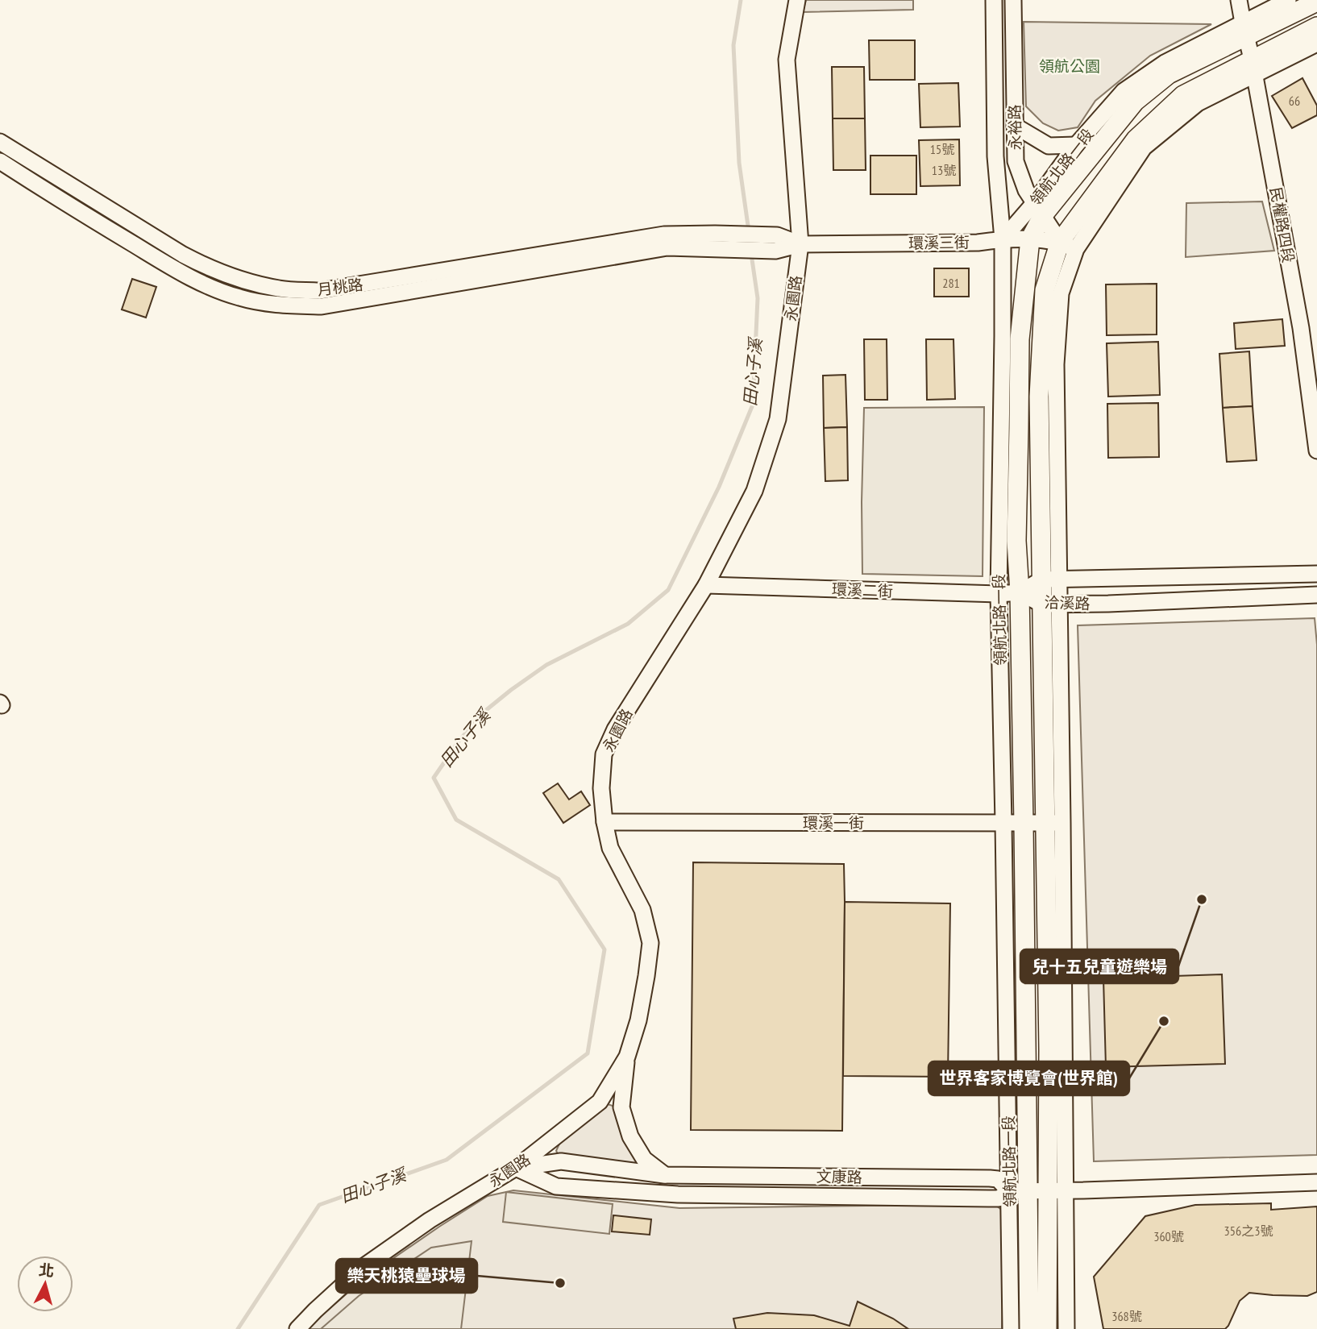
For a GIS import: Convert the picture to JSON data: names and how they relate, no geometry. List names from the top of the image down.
{
  "streets": {
    "main road": ["領航北路一段"],
    "street": [
      "永裕路",
      "民權路四段",
      "環溪三街",
      "月桃路",
      "永園路",
      "環溪二街",
      "洽溪路",
      "環溪一街",
      "文康路"
    ]
  },
  "crossings": [
    ["永裕路", "領航北路一段"],
    ["永裕路", "環溪三街"],
    ["領航北路一段", "民權路四段"],
    ["領航北路一段", "環溪三街"],
    ["領航北路一段", "環溪二街"],
    ["領航北路一段", "洽溪路"],
    ["領航北路一段", "環溪一街"],
    ["領航北路一段", "文康路"],
    ["環溪三街", "月桃路"],
    ["環溪三街", "永園路"],
    ["月桃路", "永園路"],
    ["永園路", "環溪二街"],
    ["永園路", "環溪一街"],
    ["永園路", "文康路"],
    ["環溪二街", "洽溪路"]
  ],
  "water": ["田心子溪"],
  "parks": ["領航公園"],
  "places": ["兒十五兒童遊樂場", "世界客家博覽會(世界館)", "樂天桃猿壘球場"],
  "house_numbers": [
    "66",
    "15號",
    "13號",
    "281",
    "356之3號",
    "360號",
    "368號"
  ],
  "north": "top"
}
